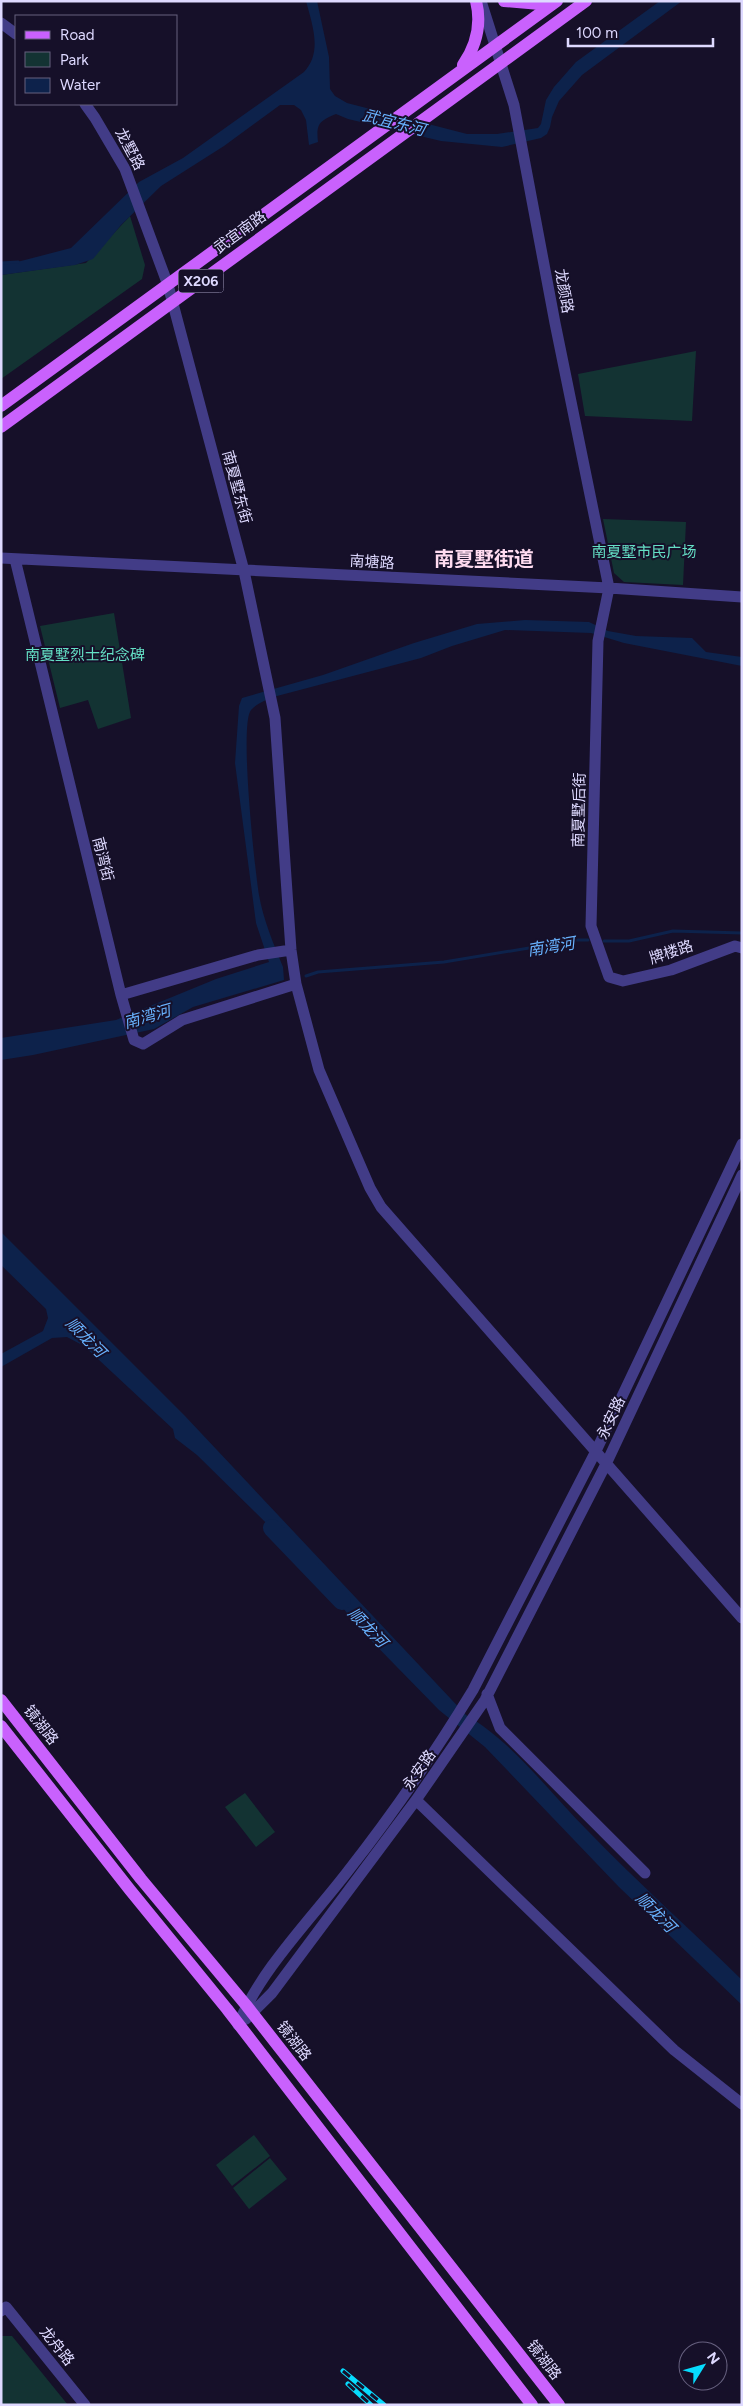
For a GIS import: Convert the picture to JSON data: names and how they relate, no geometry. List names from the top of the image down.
{
  "streets": {
    "main road": ["武宜南路", "X206", "镜湖路"],
    "street": [
      "龙墅路",
      "龙颜路",
      "南夏墅东街",
      "南塘路",
      "南夏墅后街",
      "南湾街",
      "牌楼路",
      "永安路",
      "龙舟路"
    ]
  },
  "crossings": [
    ["龙墅路", "武宜南路"],
    ["龙墅路", "南夏墅东街"],
    ["武宜南路", "X206"],
    ["武宜南路", "龙颜路"],
    ["武宜南路", "南夏墅东街"],
    ["X206", "龙颜路"],
    ["龙颜路", "南塘路"],
    ["龙颜路", "南夏墅后街"],
    ["南夏墅东街", "南塘路"],
    ["南夏墅东街", "南湾街"],
    ["南夏墅东街", "永安路"],
    ["南塘路", "南夏墅后街"],
    ["南塘路", "南湾街"],
    ["南夏墅后街", "牌楼路"],
    ["永安路", "镜湖路"]
  ],
  "districts": ["南夏墅街道"],
  "water": ["武宜东河", "南湾河", "顺龙河"],
  "parks": ["南夏墅市民广场", "南夏墅烈士纪念碑"],
  "legend": ["Road", "Park", "Water"],
  "scale_bar": "100 m",
  "north": "top right"
}
